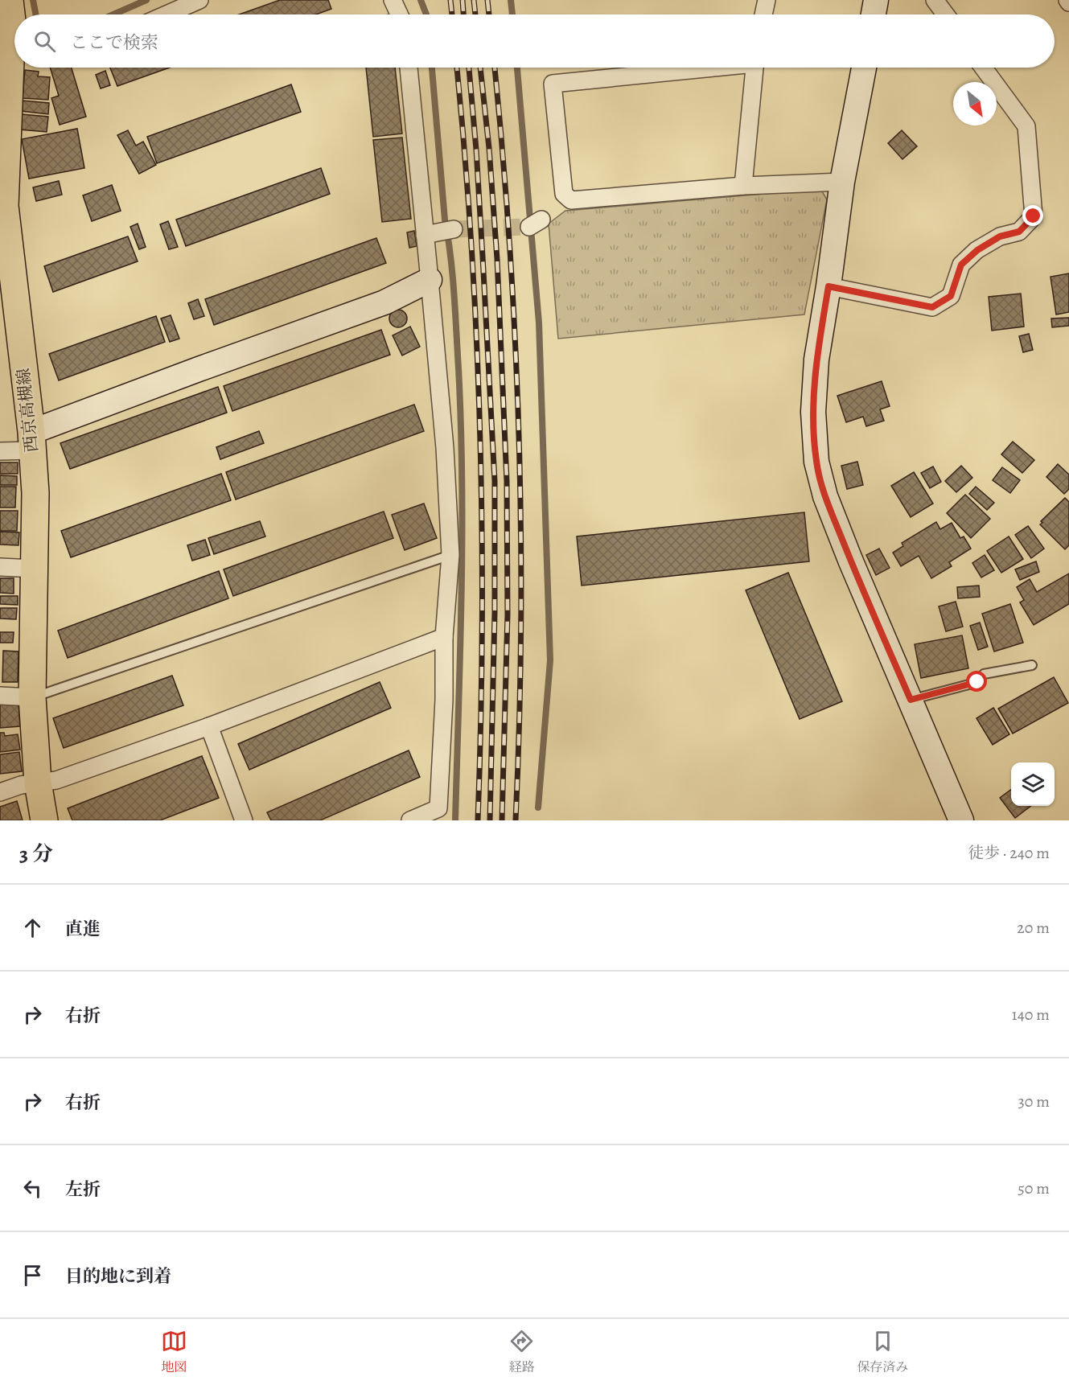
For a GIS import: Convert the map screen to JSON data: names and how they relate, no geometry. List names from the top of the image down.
{
  "streets": {
    "main road": ["西京高槻線"]
  },
  "north": "bottom right",
  "page": {
    "search": "ここで検索",
    "heading": ["3 分", "徒歩 · 240 m"],
    "list": [
      ["直進", "20 m"],
      ["右折", "140 m"],
      ["右折", "30 m"],
      ["左折", "50 m"],
      "目的地に到着"
    ],
    "nav": ["地図", "経路", "保存済み"]
  }
}
